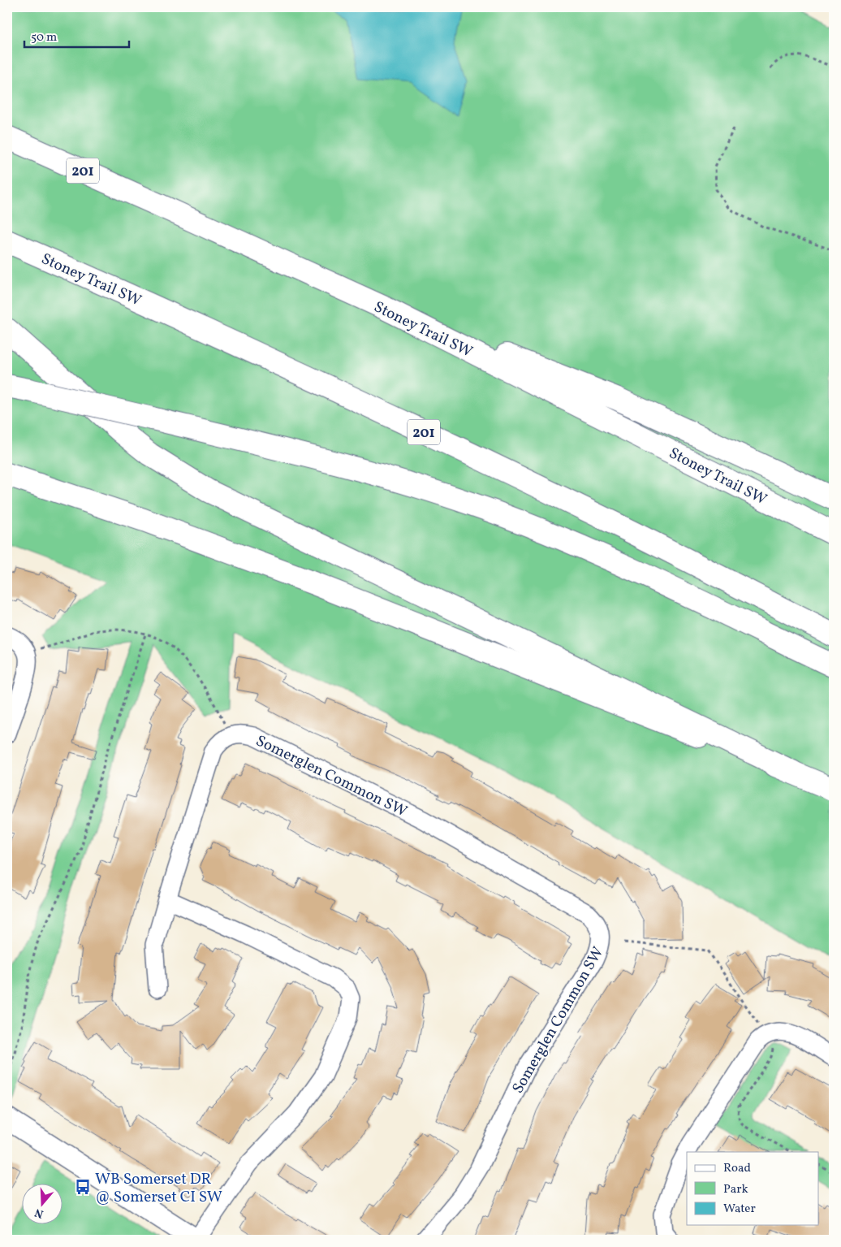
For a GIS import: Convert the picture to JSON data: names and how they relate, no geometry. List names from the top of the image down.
{
  "streets": {
    "main road": ["201", "Stoney Trail SW"],
    "street": ["Somerglen Common SW"]
  },
  "places": {
    "bus stop": ["WB Somerset DR @ Somerset CI SW"]
  },
  "legend": ["Road", "Park", "Water"],
  "scale_bar": "50 m",
  "north": "bottom"
}
